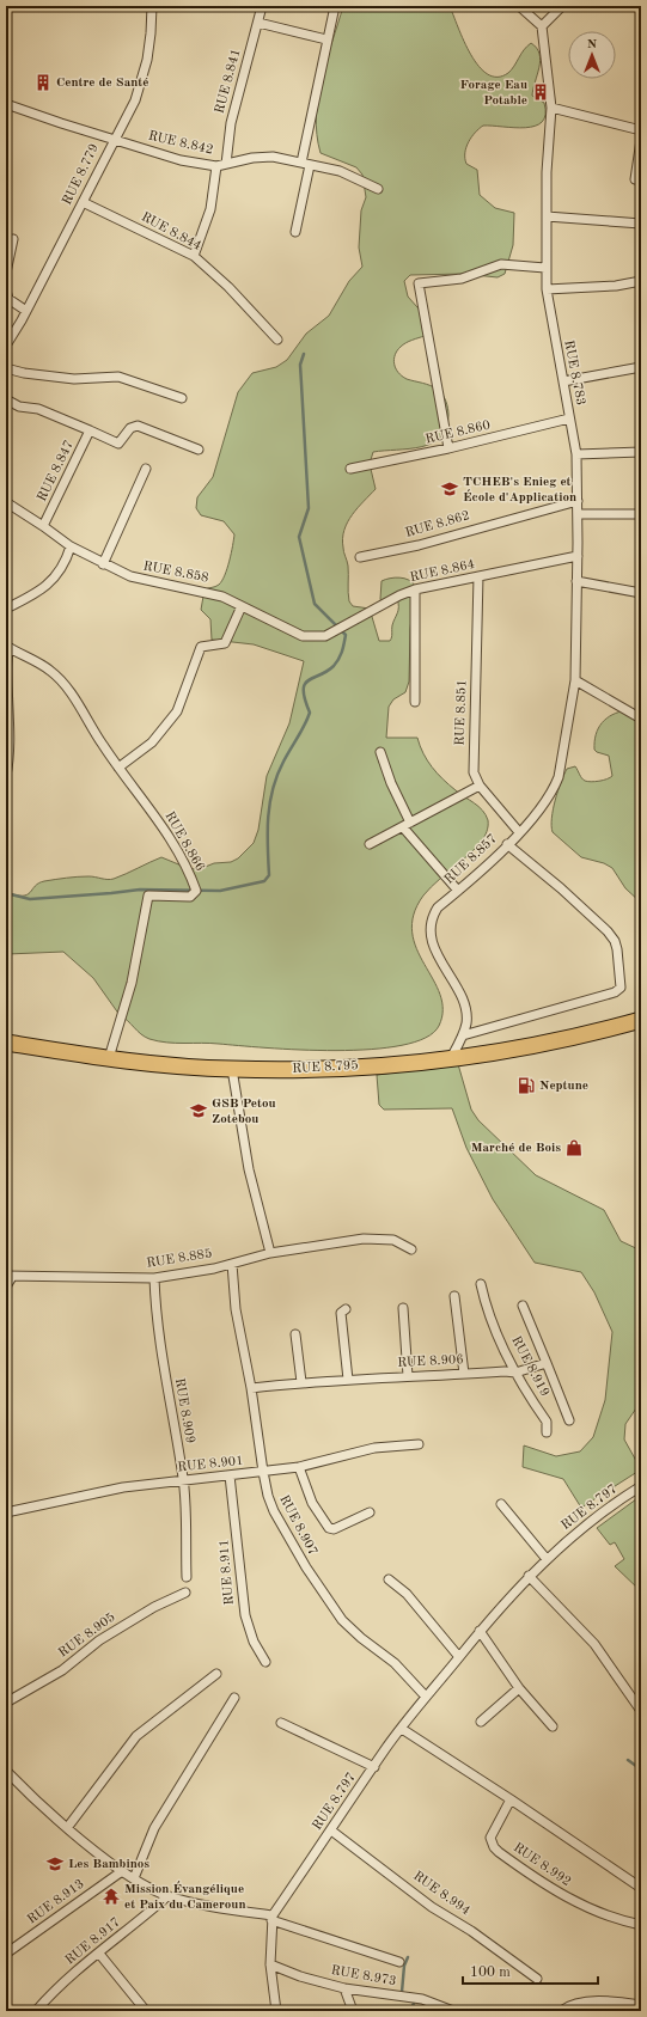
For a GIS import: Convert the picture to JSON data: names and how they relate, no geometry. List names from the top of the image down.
{
  "streets": {
    "highway": ["RUE 8.795"],
    "street": [
      "RUE 8.841",
      "RUE 8.842",
      "RUE 8.779",
      "RUE 8.844",
      "RUE 8.783",
      "RUE 8.860",
      "RUE 8.847",
      "RUE 8.862",
      "RUE 8.864",
      "RUE 8.858",
      "RUE 8.851",
      "RUE 8.866",
      "RUE 8.857",
      "RUE 8.885",
      "RUE 8.906",
      "RUE 8.919",
      "RUE 8.909",
      "RUE 8.901",
      "RUE 8.797",
      "RUE 8.907",
      "RUE 8.911",
      "RUE 8.905",
      "RUE 8.992",
      "RUE 8.994",
      "RUE 8.913",
      "RUE 8.917",
      "RUE 8.973"
    ]
  },
  "crossings": [
    ["RUE 8.841", "RUE 8.842"],
    ["RUE 8.842", "RUE 8.779"],
    ["RUE 8.779", "RUE 8.844"],
    ["RUE 8.783", "RUE 8.860"],
    ["RUE 8.783", "RUE 8.862"],
    ["RUE 8.783", "RUE 8.864"],
    ["RUE 8.783", "RUE 8.857"],
    ["RUE 8.847", "RUE 8.858"],
    ["RUE 8.864", "RUE 8.858"],
    ["RUE 8.864", "RUE 8.851"],
    ["RUE 8.851", "RUE 8.857"],
    ["RUE 8.866", "RUE 8.795"],
    ["RUE 8.857", "RUE 8.795"],
    ["RUE 8.885", "RUE 8.909"],
    ["RUE 8.885", "RUE 8.907"],
    ["RUE 8.906", "RUE 8.919"],
    ["RUE 8.906", "RUE 8.907"],
    ["RUE 8.909", "RUE 8.901"],
    ["RUE 8.901", "RUE 8.907"],
    ["RUE 8.901", "RUE 8.911"],
    ["RUE 8.797", "RUE 8.907"],
    ["RUE 8.797", "RUE 8.994"]
  ],
  "places": {
    "building": ["Centre de Santé", "Forage Eau Potable"],
    "school or university": ["TCHEB's Enieg et École d'Application", "GSB Petou Zotebou", "Les Bambinos"],
    "fuel station": ["Neptune"],
    "shop": ["Marché de Bois"],
    "temple": ["Mission Évangélique et Paix du Cameroun"]
  },
  "scale_bar": "100 m",
  "north": "top"
}
